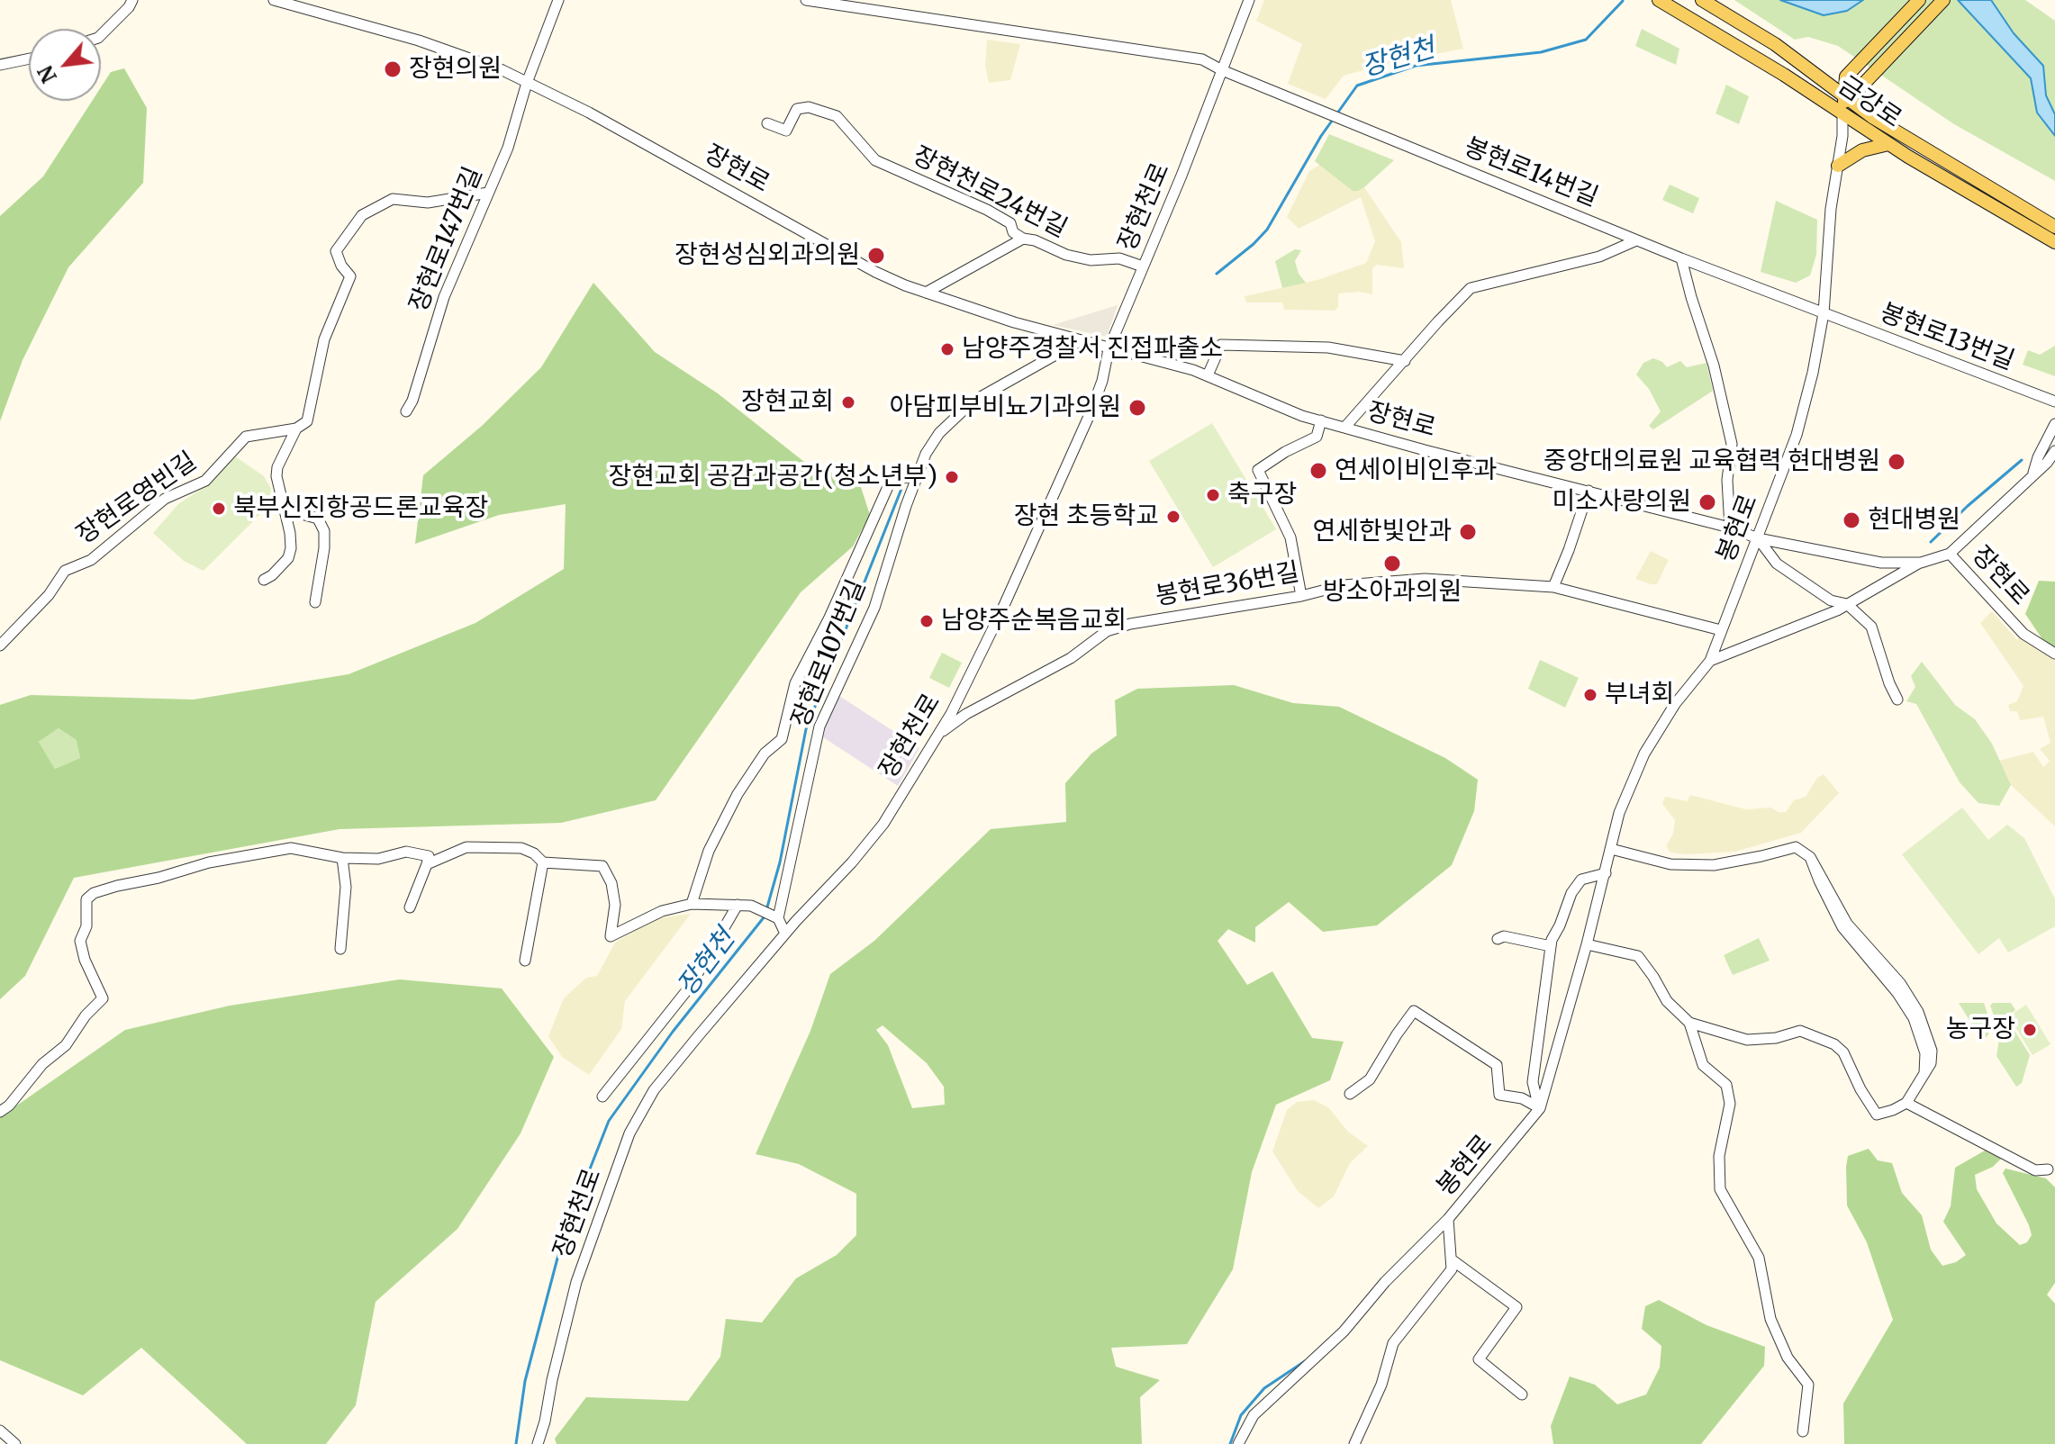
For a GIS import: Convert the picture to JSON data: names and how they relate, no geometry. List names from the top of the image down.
{
  "streets": {
    "main road": ["금강로"],
    "street": [
      "장현로",
      "봉현로14번길",
      "장현천로24번길",
      "장현천로",
      "장현로147번길",
      "봉현로13번길",
      "장현로영빈길",
      "봉현로",
      "봉현로36번길",
      "장현로107번길"
    ]
  },
  "crossings": [
    ["금강로", "봉현로"],
    ["장현로", "장현천로"],
    ["장현로", "장현로147번길"],
    ["장현로", "봉현로"],
    ["장현로", "장현로107번길"],
    ["봉현로14번길", "장현천로"],
    ["봉현로14번길", "봉현로13번길"],
    ["봉현로14번길", "봉현로"],
    ["장현천로24번길", "장현천로"],
    ["장현천로", "봉현로36번길"],
    ["봉현로13번길", "봉현로"],
    ["봉현로", "봉현로36번길"]
  ],
  "water": ["장현천"],
  "places": [
    "장현의원",
    "장현성심외과의원",
    "남양주경찰서 진접파출소",
    "장현교회",
    "아담피부비뇨기과의원",
    "중앙대의료원 교육협력 현대병원",
    "연세이비인후과",
    "장현교회 공감과공간(청소년부)",
    "축구장",
    "미소사랑의원",
    "북부신진항공드론교육장",
    "장현 초등학교",
    "현대병원",
    "연세한빛안과",
    "방소아과의원",
    "남양주순복음교회",
    "부녀회",
    "농구장"
  ],
  "north": "bottom left"
}
